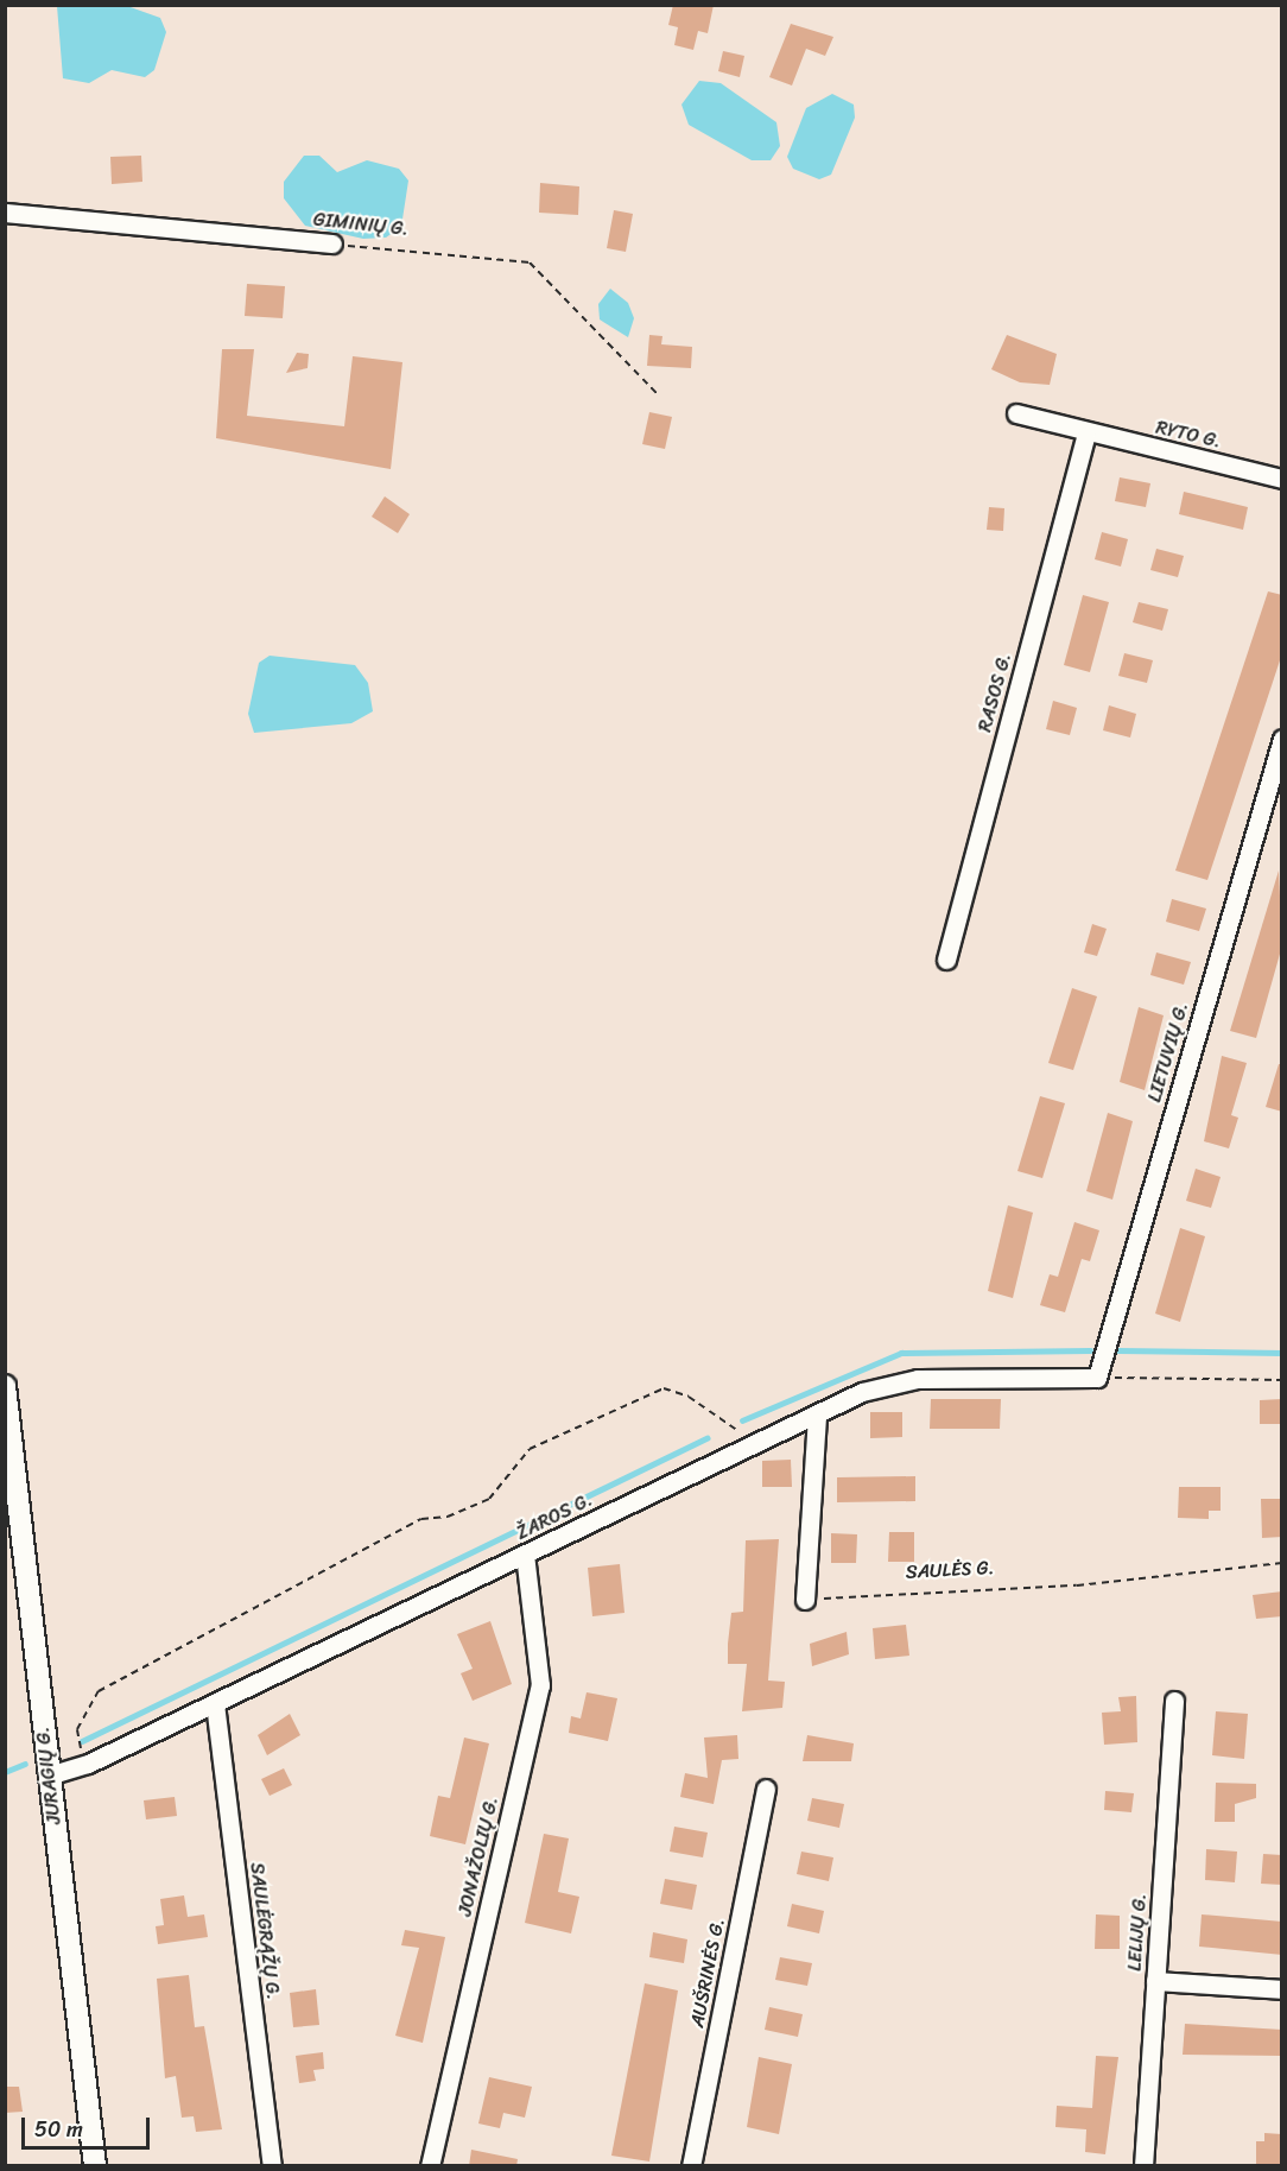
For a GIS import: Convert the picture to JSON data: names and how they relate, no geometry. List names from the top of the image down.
{
  "streets": {
    "main road": ["JURAGIŲ G."],
    "street": [
      "GIMINIŲ G.",
      "RYTO G.",
      "RASOS G.",
      "LIETUVIŲ G.",
      "ŽAROS G.",
      "JONAŽOLIŲ G.",
      "SAULĖGRĄŽŲ G.",
      "LELIJŲ G.",
      "AUŠRINĖS G."
    ],
    "path": ["SAULĖS G."]
  },
  "crossings": [
    ["RYTO G.", "RASOS G."],
    ["LIETUVIŲ G.", "ŽAROS G."],
    ["ŽAROS G.", "JURAGIŲ G."],
    ["ŽAROS G.", "JONAŽOLIŲ G."],
    ["ŽAROS G.", "SAULĖGRĄŽŲ G."]
  ],
  "scale_bar": "50 m"
}
